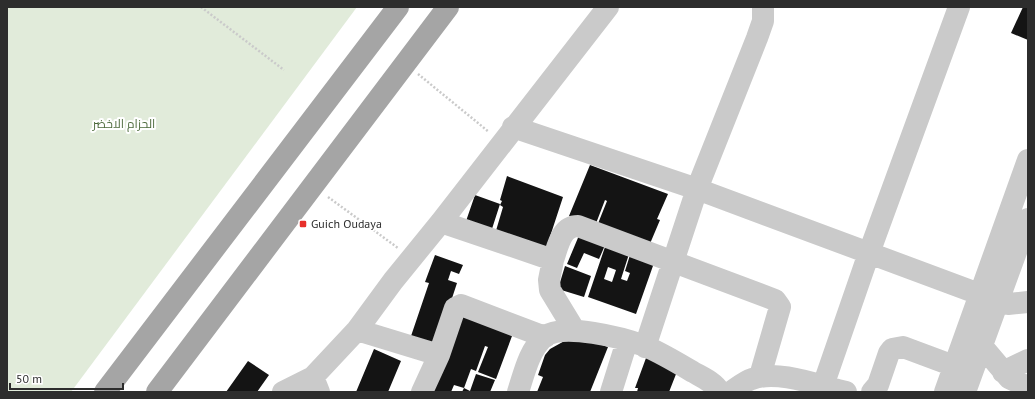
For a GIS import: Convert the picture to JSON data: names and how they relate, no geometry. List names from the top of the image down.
{
  "parks": ["الحزام الاخضر"],
  "places": {
    "transit": ["Guich Oudaya"]
  },
  "scale_bar": "50 m"
}
